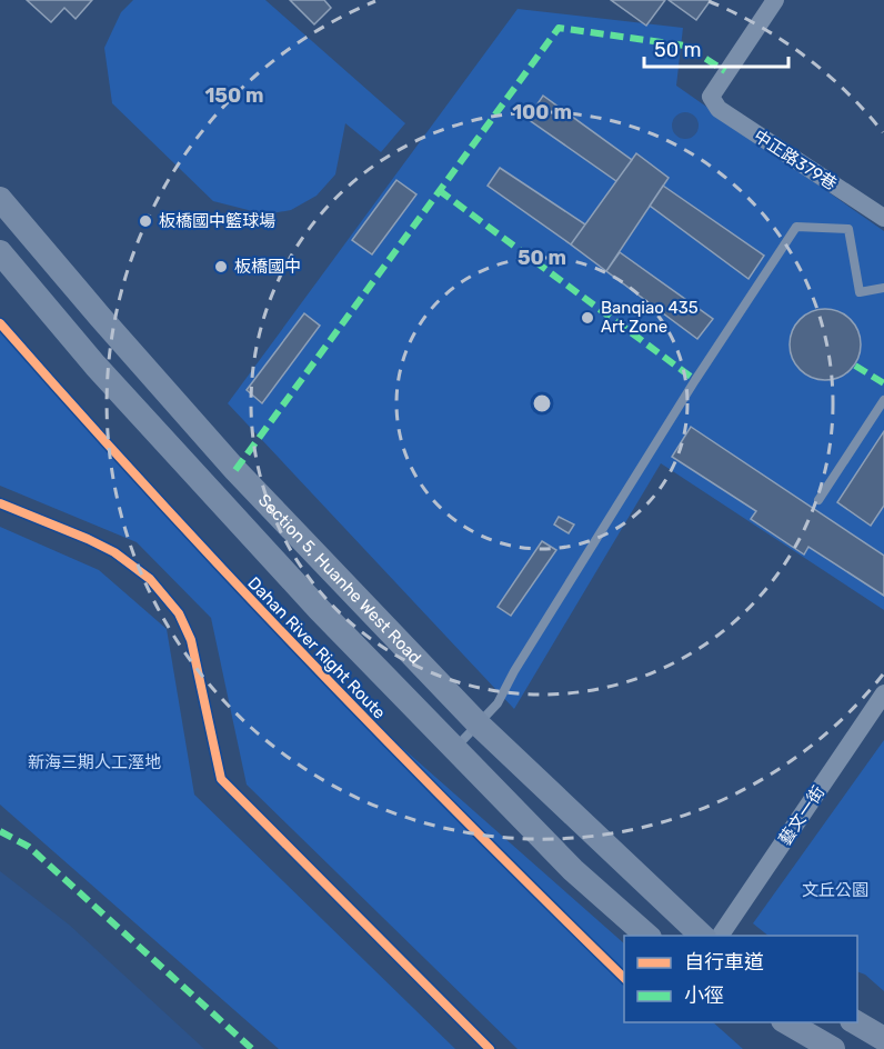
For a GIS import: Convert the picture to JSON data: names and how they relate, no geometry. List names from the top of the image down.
{
  "streets": {
    "street": ["中正路379巷", "Section 5, Huanhe West Road", "藝文一街"],
    "cycle path": ["Dahan River Right Route"]
  },
  "parks": ["新海三期人工溼地", "文丘公園"],
  "places": ["板橋國中籃球場", "板橋國中", "Banqiao 435 Art Zone"],
  "legend": ["自行車道", "小徑"],
  "scale_bar": "50 m",
  "rings": ["150 m", "100 m", "50 m"]
}
